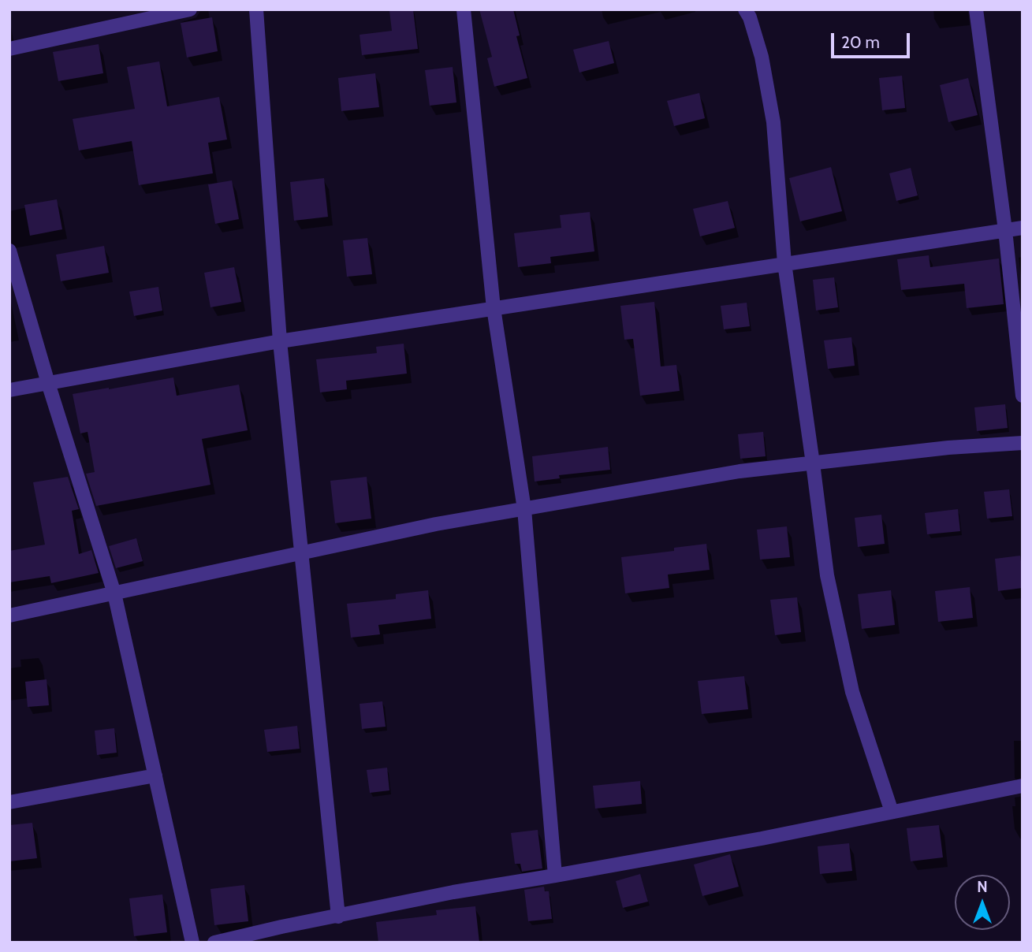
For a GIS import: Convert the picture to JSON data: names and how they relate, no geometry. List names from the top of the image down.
{
  "scale_bar": "20 m",
  "north": "top"
}
